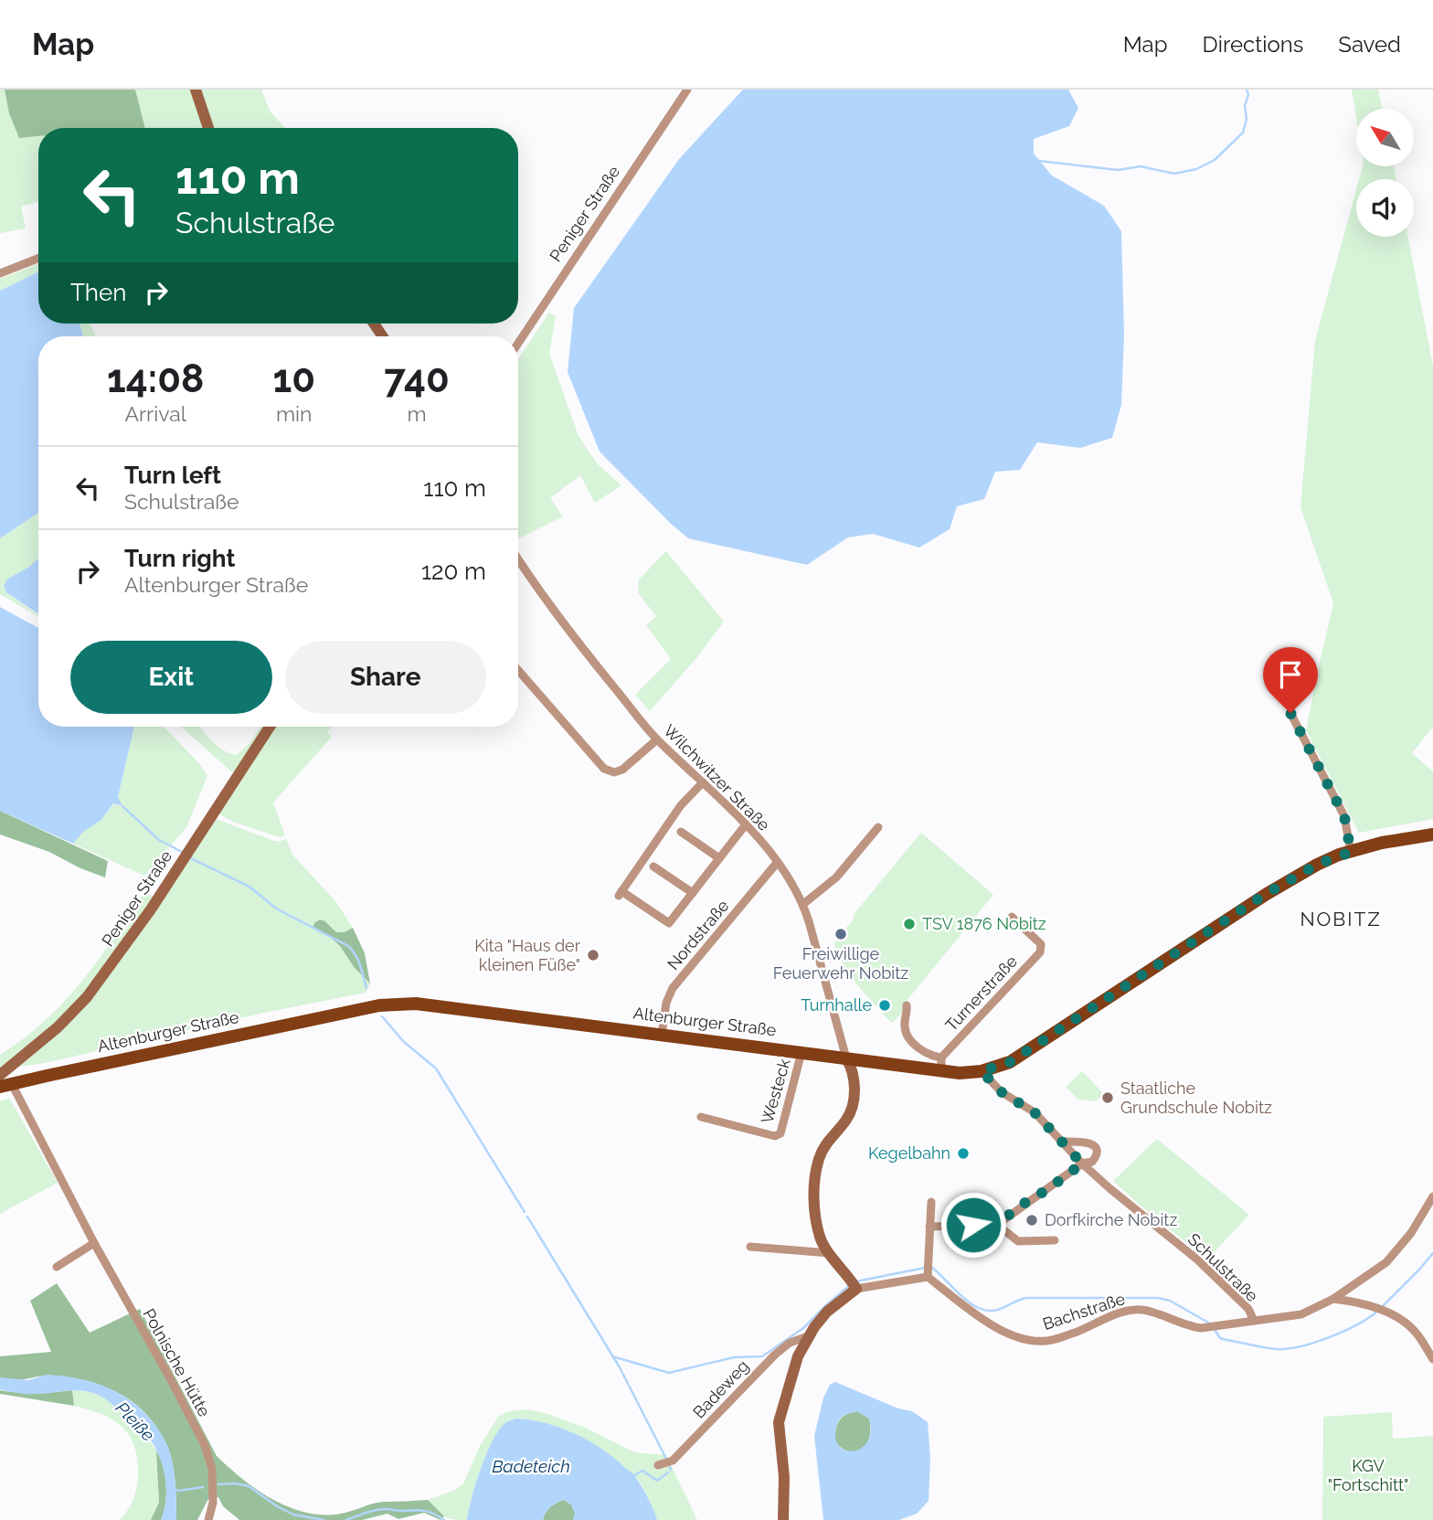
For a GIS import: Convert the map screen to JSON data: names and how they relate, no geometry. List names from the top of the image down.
{
  "streets": {
    "main road": ["Altenburger Straße"],
    "street": [
      "Peniger Straße",
      "Wilchwitzer Straße",
      "Nordstraße",
      "Turnerstraße",
      "Westeck",
      "Schulstraße",
      "Bachstraße",
      "Polnische Hütte",
      "Badeweg"
    ]
  },
  "crossings": [
    ["Wilchwitzer Straße", "Nordstraße"],
    ["Wilchwitzer Straße", "Altenburger Straße"],
    ["Nordstraße", "Altenburger Straße"],
    ["Turnerstraße", "Altenburger Straße"],
    ["Altenburger Straße", "Westeck"],
    ["Altenburger Straße", "Schulstraße"],
    ["Altenburger Straße", "Polnische Hütte"],
    ["Schulstraße", "Bachstraße"]
  ],
  "districts": ["NOBITZ"],
  "water": ["Pleiße", "Badeteich"],
  "parks": ["KGV \"Fortschitt\""],
  "places": [
    "TSV 1876 Nobitz",
    "Freiwillige Feuerwehr Nobitz",
    "Kita \"Haus der kleinen Füße\"",
    "Turnhalle",
    "Staatliche Grundschule Nobitz",
    "Kegelbahn",
    "Dorfkirche Nobitz"
  ],
  "north": "top left",
  "page": {
    "header": "Map",
    "nav": ["Map", "Directions", "Saved"],
    "turn": ["110 m", "Schulstraße"],
    "then": "Then",
    "eta": [
      "14:08",
      "Arrival",
      "10",
      "min",
      "740",
      "m"
    ],
    "list": [
      {
        "name": "Turn left",
        "note": "Schulstraße",
        "value": "110 m"
      },
      {
        "name": "Turn right",
        "note": "Altenburger Straße",
        "value": "120 m"
      }
    ],
    "buttons": ["Exit", "Share"]
  }
}
